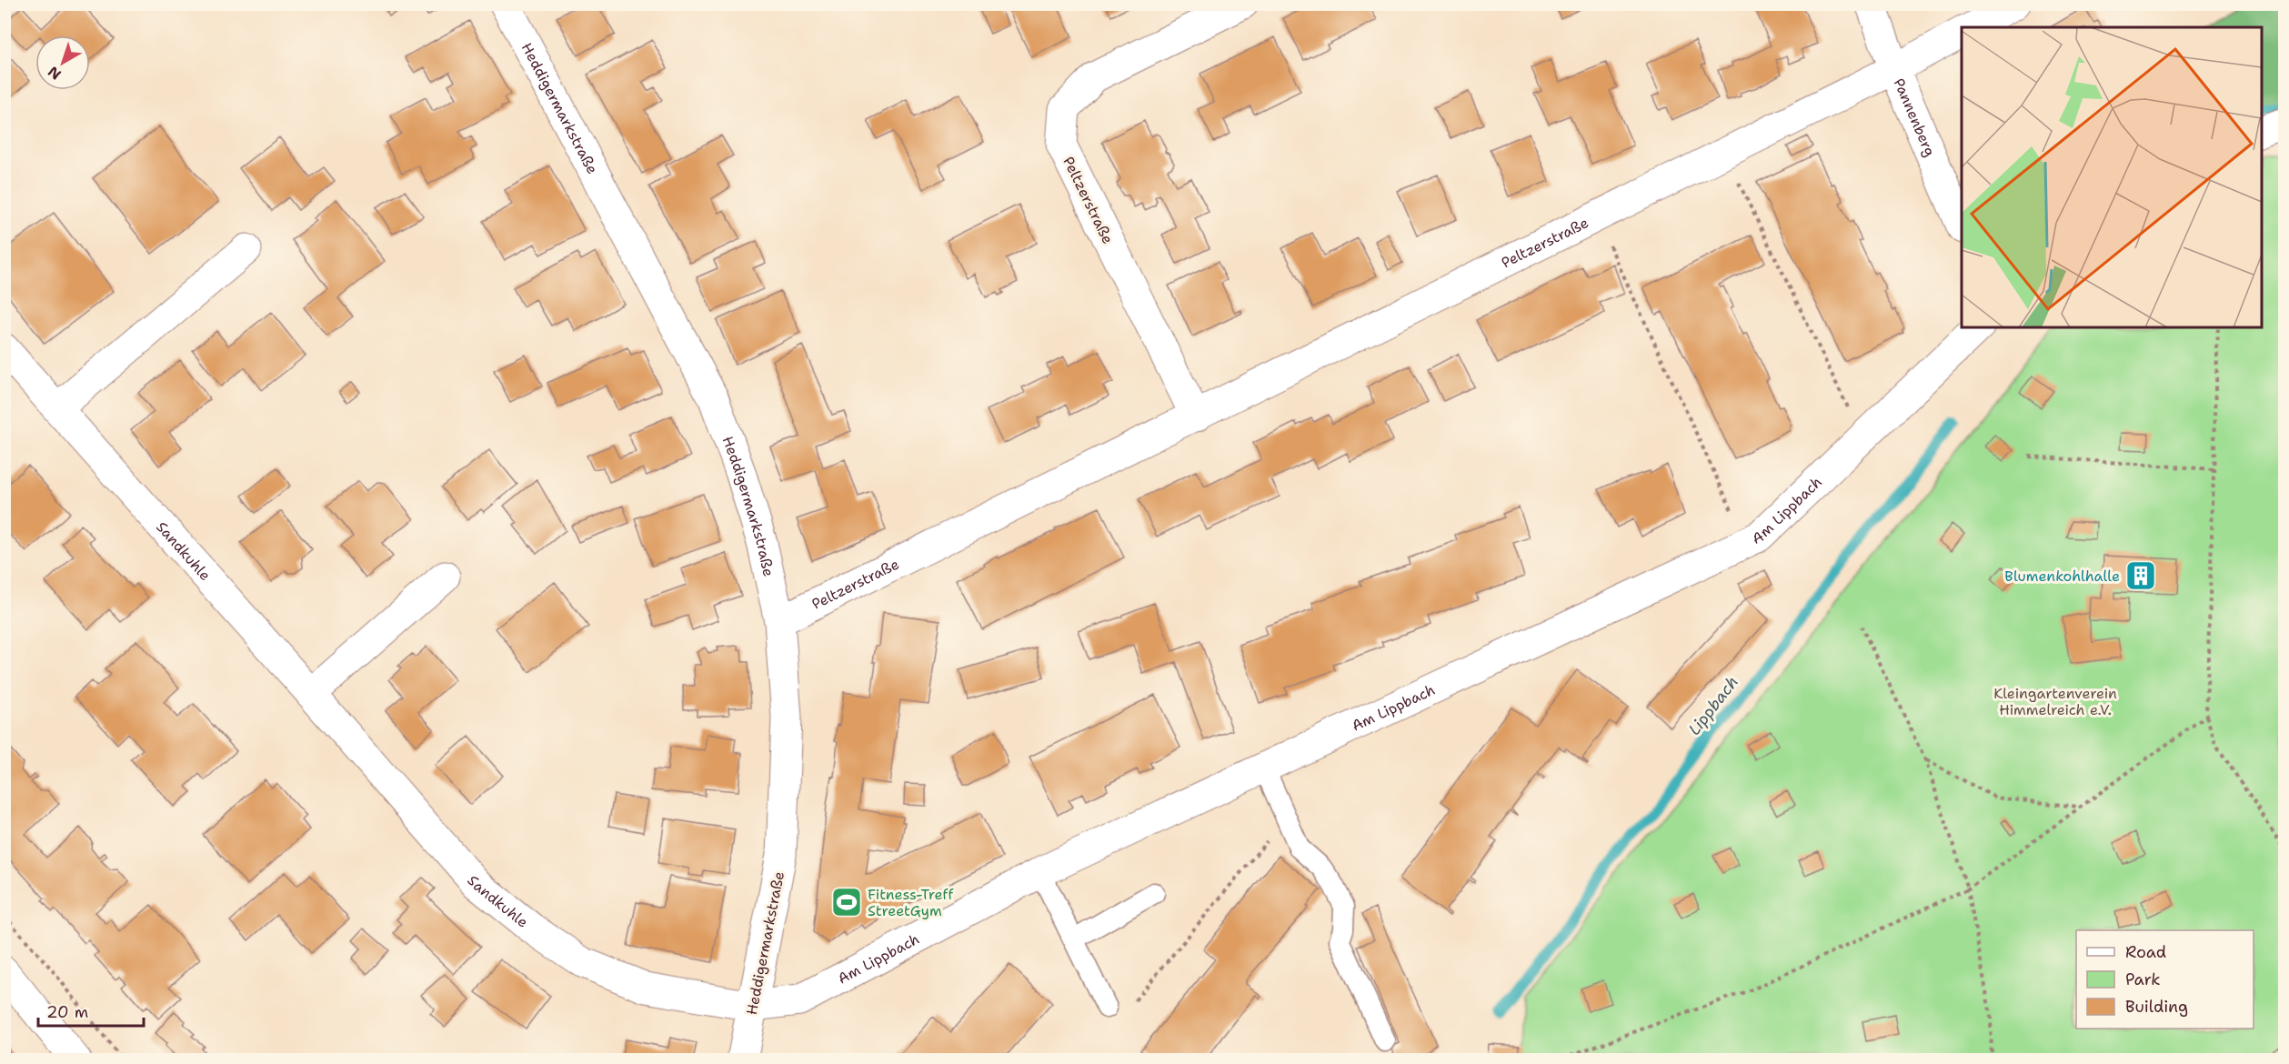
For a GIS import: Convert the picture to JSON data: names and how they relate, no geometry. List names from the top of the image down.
{
  "streets": {
    "street": [
      "Heddigermarkstraße",
      "Pannenberg",
      "Peltzerstraße",
      "Am Lippbach",
      "Sandkuhle"
    ]
  },
  "crossings": [
    ["Heddigermarkstraße", "Peltzerstraße"],
    ["Heddigermarkstraße", "Am Lippbach"],
    ["Heddigermarkstraße", "Sandkuhle"],
    ["Pannenberg", "Peltzerstraße"],
    ["Am Lippbach", "Sandkuhle"]
  ],
  "water": ["Lippbach"],
  "parks": ["Kleingartenverein Himmelreich e.V."],
  "places": {
    "building": ["Blumenkohlhalle"],
    "sports": ["Fitness-Treff StreetGym"]
  },
  "legend": ["Road", "Park", "Building"],
  "scale_bar": "20 m",
  "north": "bottom left"
}
